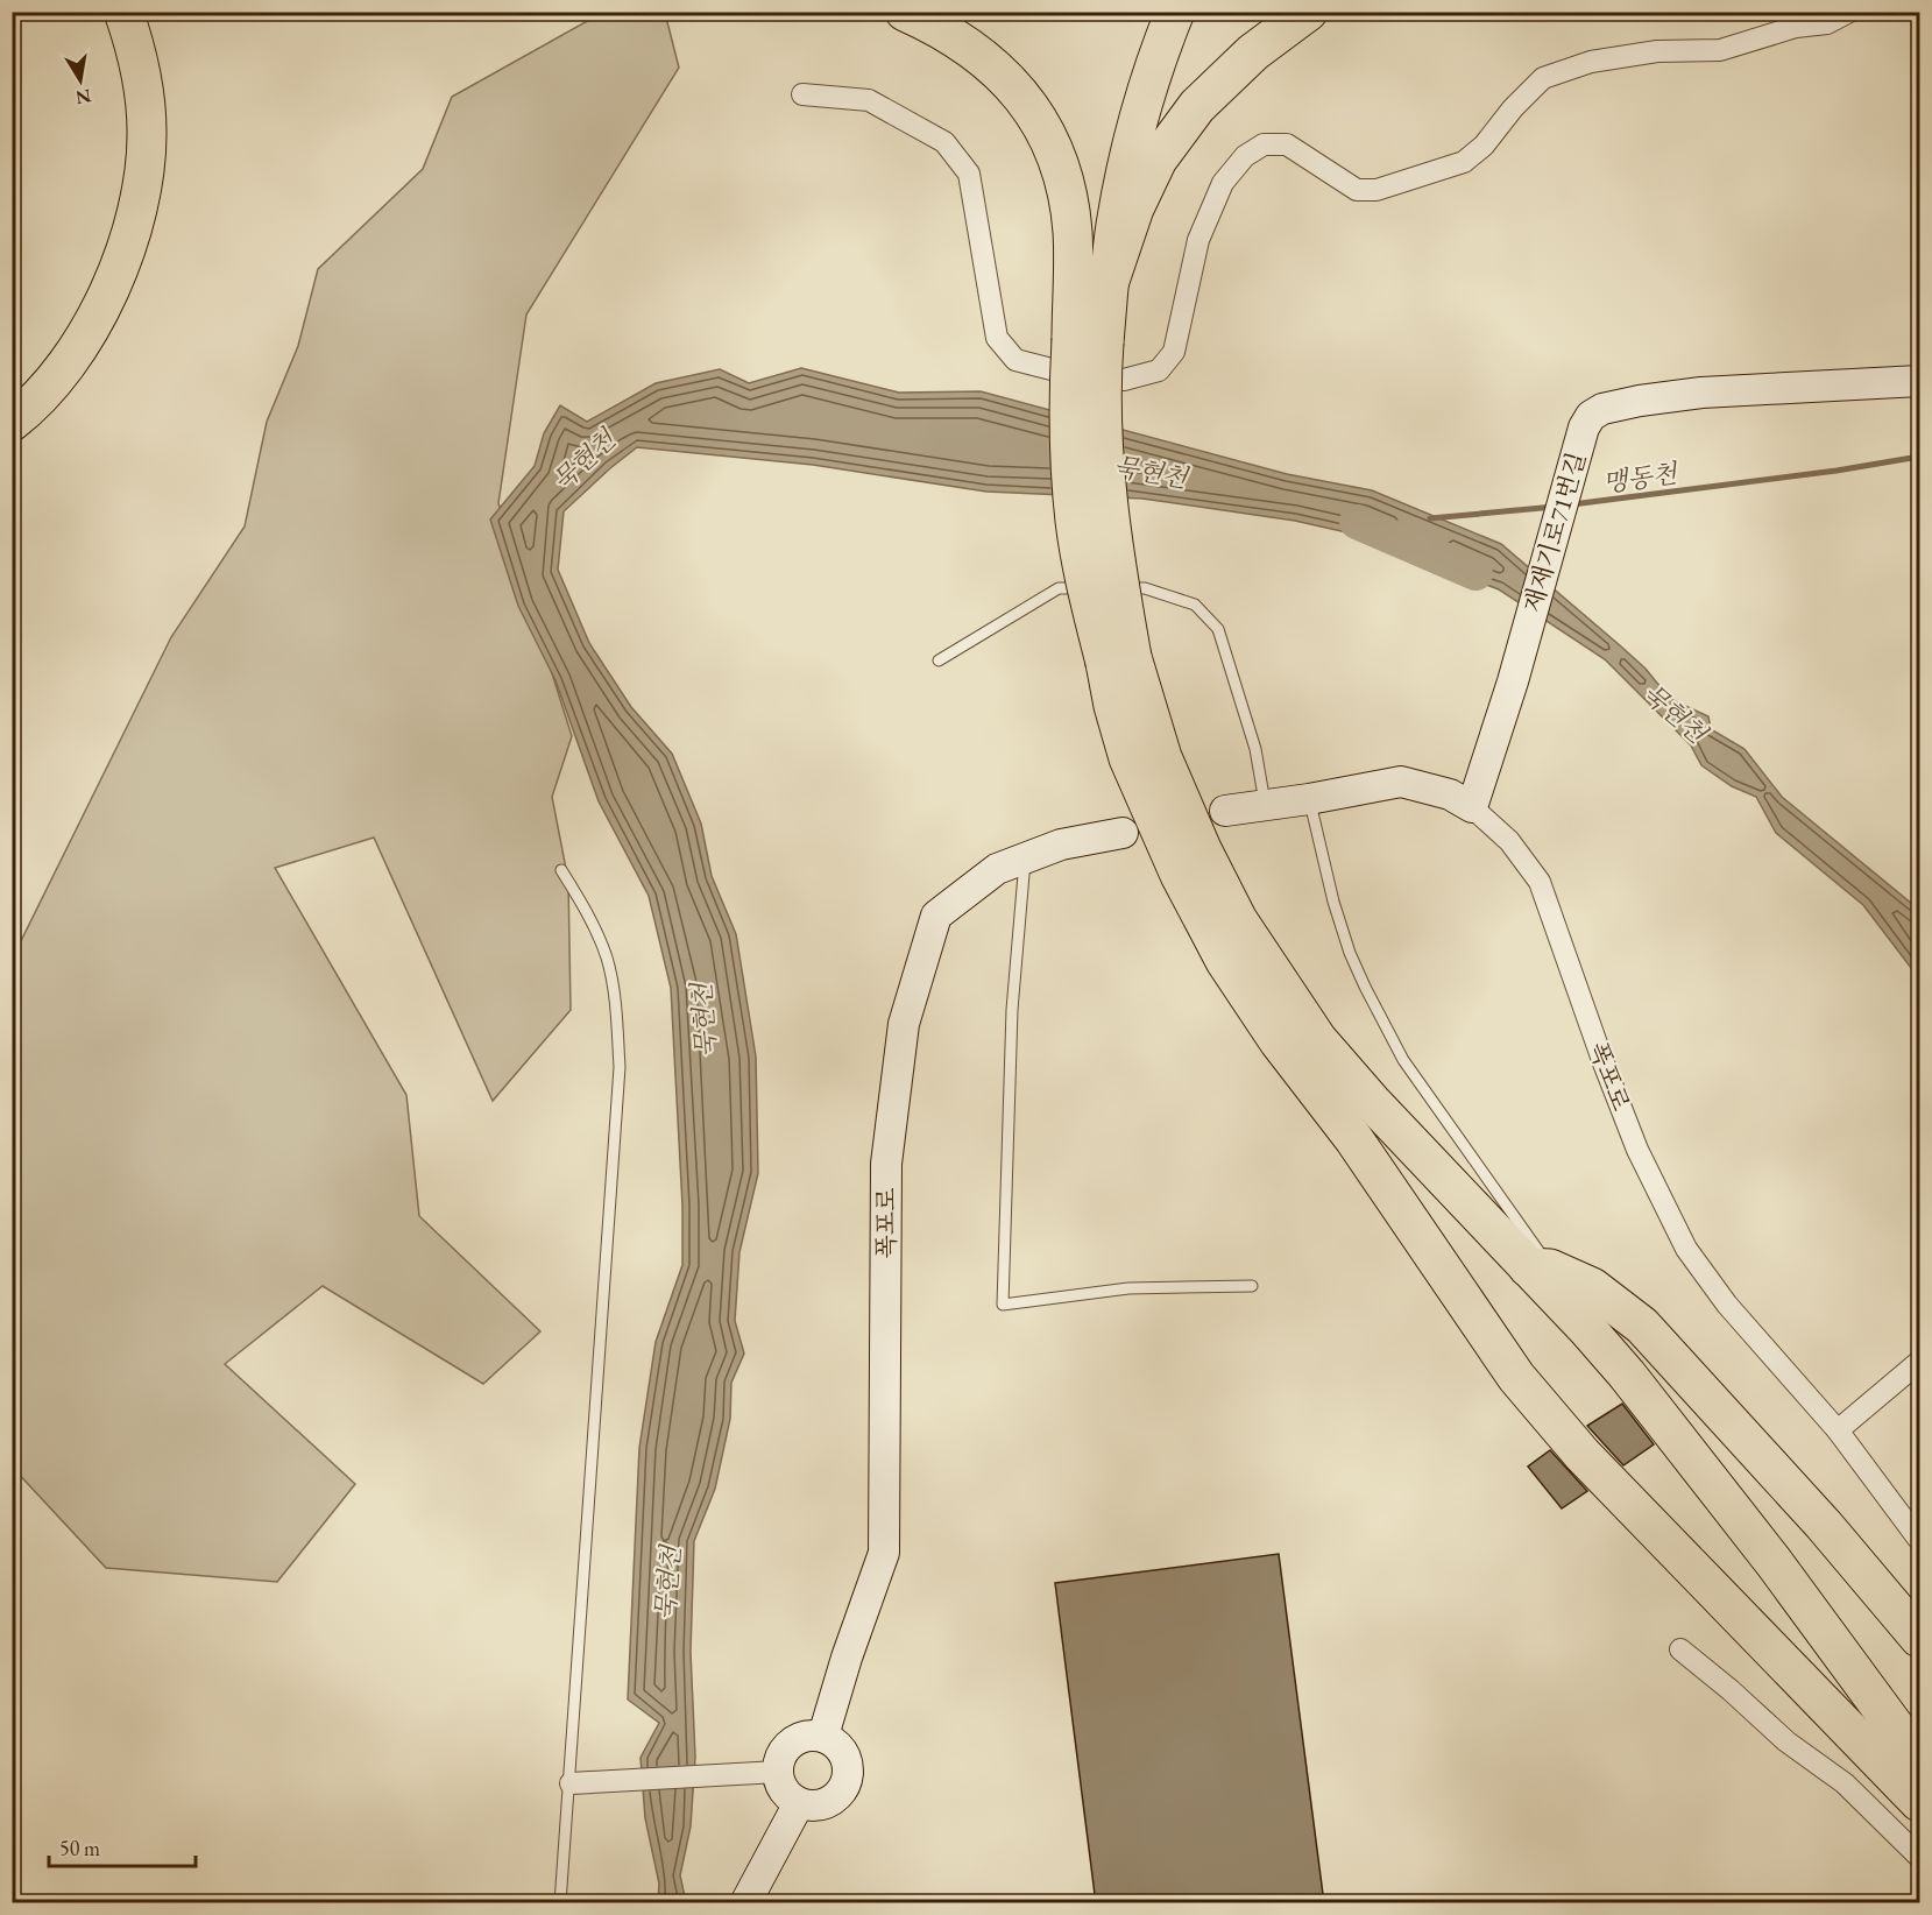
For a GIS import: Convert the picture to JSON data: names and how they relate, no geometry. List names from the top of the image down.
{
  "streets": {
    "main road": ["재재기로71번길", "폭포로"]
  },
  "crossings": [
    ["재재기로71번길", "폭포로"]
  ],
  "water": ["묵현천", "맹동천"],
  "scale_bar": "50 m",
  "north": "bottom"
}
